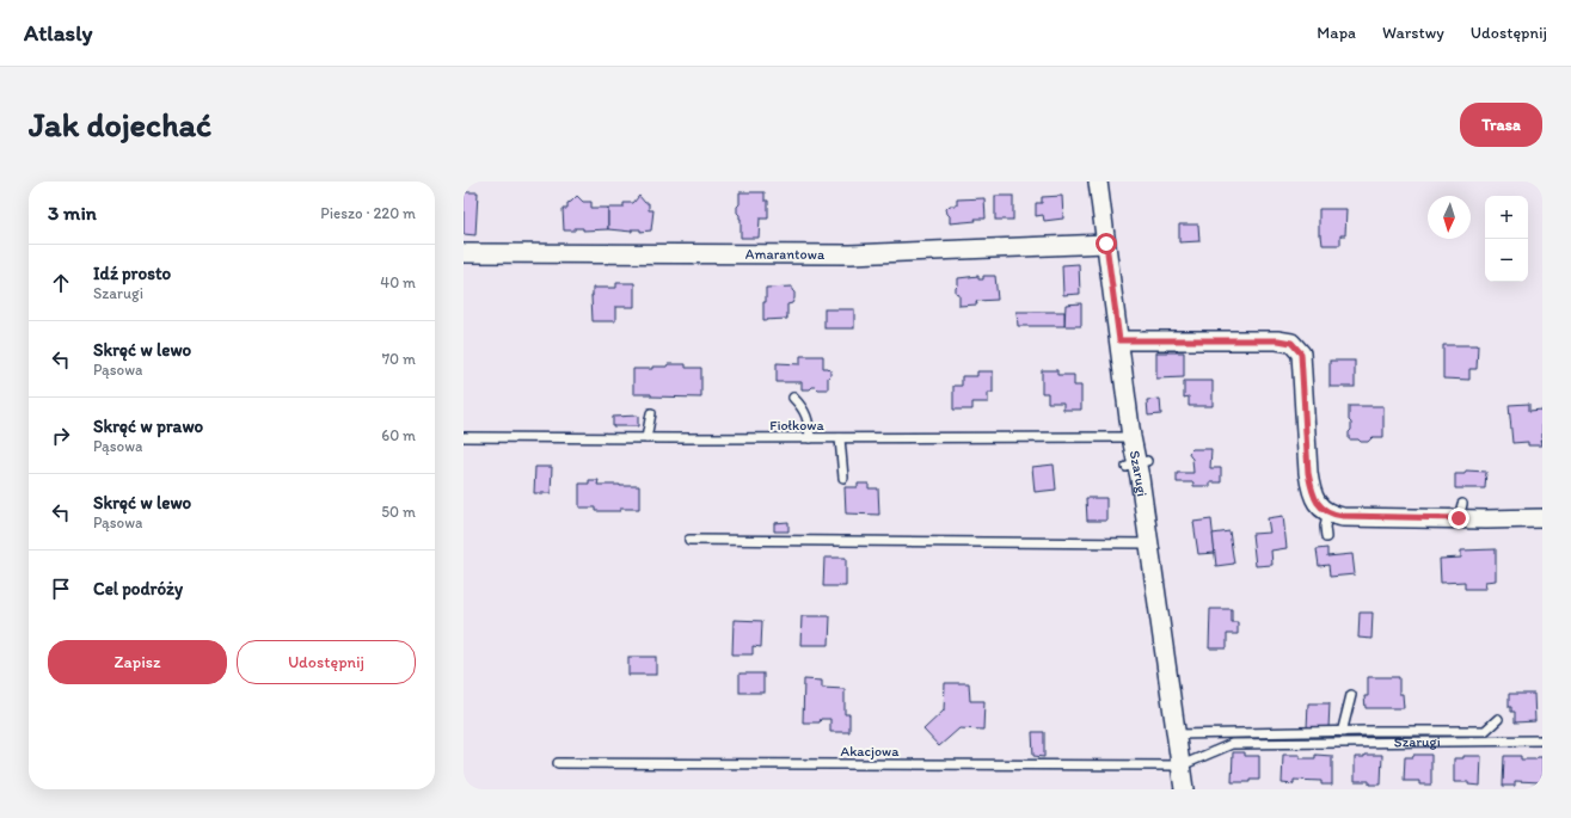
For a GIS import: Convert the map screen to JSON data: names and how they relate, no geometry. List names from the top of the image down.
{
  "streets": {
    "street": ["Amarantowa", "Szarugi"],
    "lane": ["Fiołkowa", "Akacjowa"]
  },
  "crossings": [
    ["Amarantowa", "Szarugi"],
    ["Fiołkowa", "Szarugi"],
    ["Szarugi", "Akacjowa"]
  ],
  "north": "bottom",
  "page": {
    "header": "Atlasly",
    "nav": ["Mapa", "Warstwy", "Udostępnij"],
    "buttons": [
      "Trasa",
      ["Zapisz", "Udostępnij"]
    ],
    "title": "Jak dojechać",
    "heading": ["3 min", "Pieszo · 220 m"],
    "map_buttons": ["+", "−"],
    "list": [
      ["Idź prosto", "Szarugi", "40 m"],
      ["Skręć w lewo", "Pąsowa", "70 m"],
      ["Skręć w prawo", "Pąsowa", "60 m"],
      ["Skręć w lewo", "Pąsowa", "50 m"],
      "Cel podróży"
    ]
  }
}
